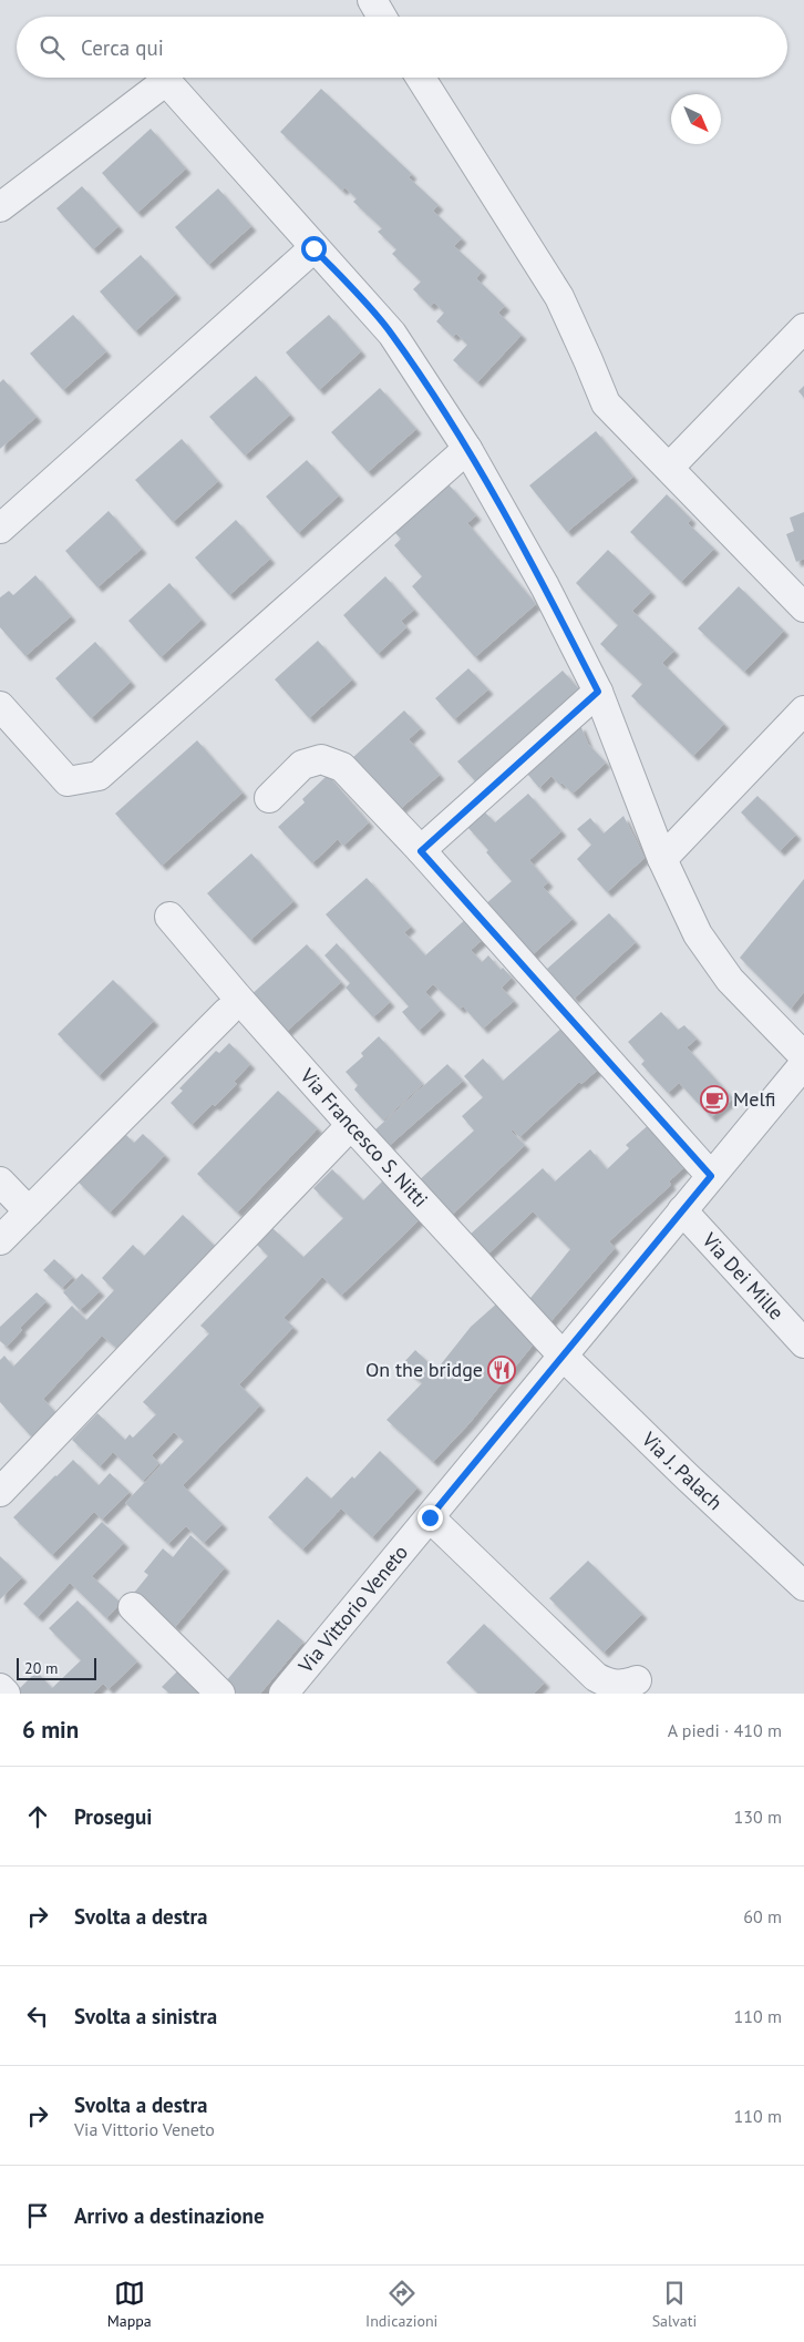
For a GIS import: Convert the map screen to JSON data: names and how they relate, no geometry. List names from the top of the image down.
{
  "streets": {
    "street": [
      "Via Francesco S. Nitti",
      "Via Dei Mille",
      "Via J. Palach",
      "Via Vittorio Veneto"
    ]
  },
  "crossings": [
    ["Via Francesco S. Nitti", "Via J. Palach"],
    ["Via Francesco S. Nitti", "Via Vittorio Veneto"],
    ["Via Dei Mille", "Via Vittorio Veneto"],
    ["Via J. Palach", "Via Vittorio Veneto"]
  ],
  "places": {
    "cafe": ["Melfi"],
    "restaurant": ["On the bridge"]
  },
  "scale_bar": "20 m",
  "north": "bottom right",
  "page": {
    "search": "Cerca qui",
    "scale": "20 m",
    "heading": ["6 min", "A piedi · 410 m"],
    "list": [
      ["Prosegui", "130 m"],
      ["Svolta a destra", "60 m"],
      ["Svolta a sinistra", "110 m"],
      ["Svolta a destra", "Via Vittorio Veneto", "110 m"],
      "Arrivo a destinazione"
    ],
    "nav": ["Mappa", "Indicazioni", "Salvati"]
  }
}
